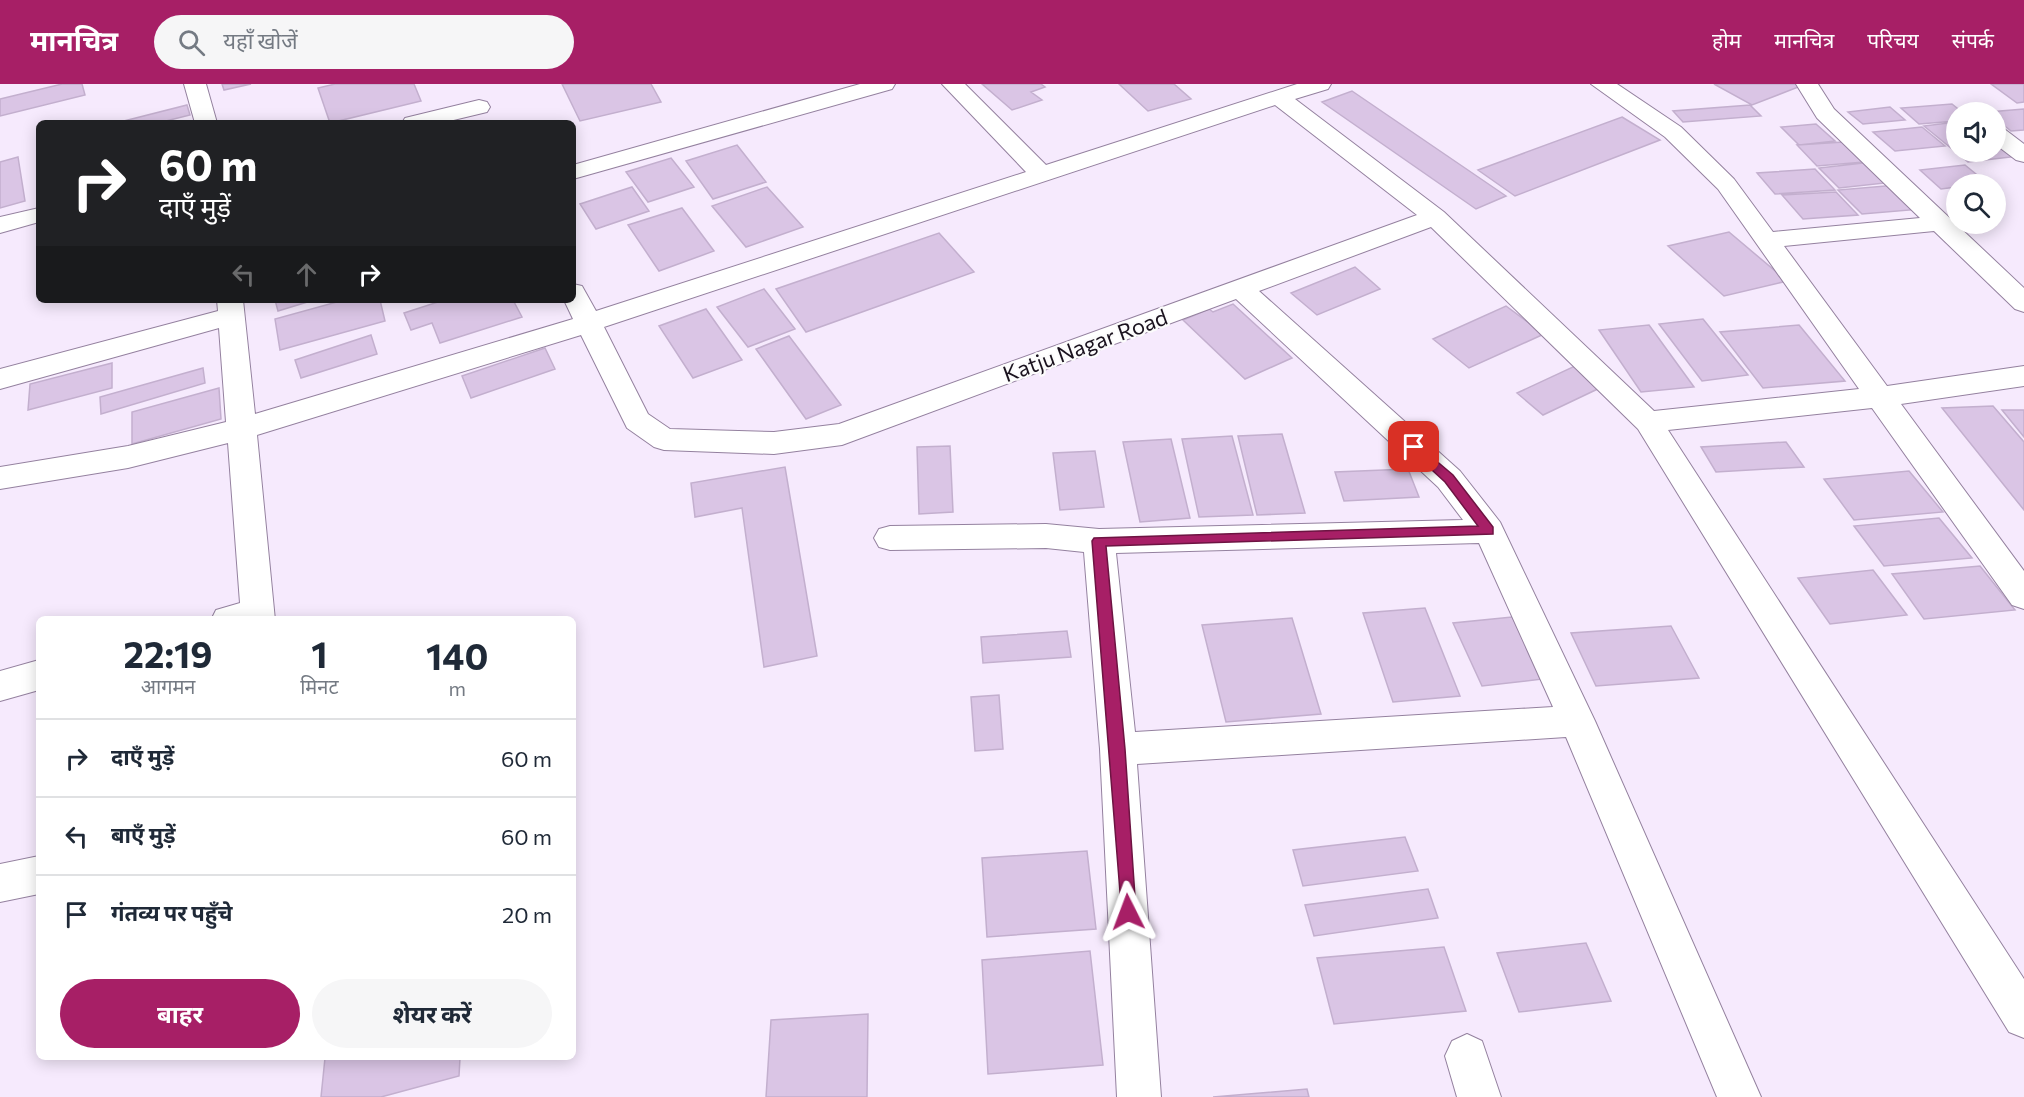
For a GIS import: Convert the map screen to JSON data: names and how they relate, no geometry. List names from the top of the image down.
{
  "streets": {
    "street": ["Katju Nagar Road"]
  },
  "page": {
    "header": "मानचित्र",
    "search": "यहाँ खोजें",
    "nav": [
      "होम",
      "मानचित्र",
      "परिचय",
      "संपर्क"
    ],
    "turn": ["60 m", "दाएँ मुड़ें"],
    "eta": [
      "22:19",
      "आगमन",
      "1",
      "मिनट",
      "140",
      "m"
    ],
    "list": [
      {
        "name": "दाएँ मुड़ें",
        "value": "60 m"
      },
      {
        "name": "बाएँ मुड़ें",
        "value": "60 m"
      },
      {
        "name": "गंतव्य पर पहुँचे",
        "value": "20 m"
      }
    ],
    "buttons": ["बाहर", "शेयर करें"]
  }
}
